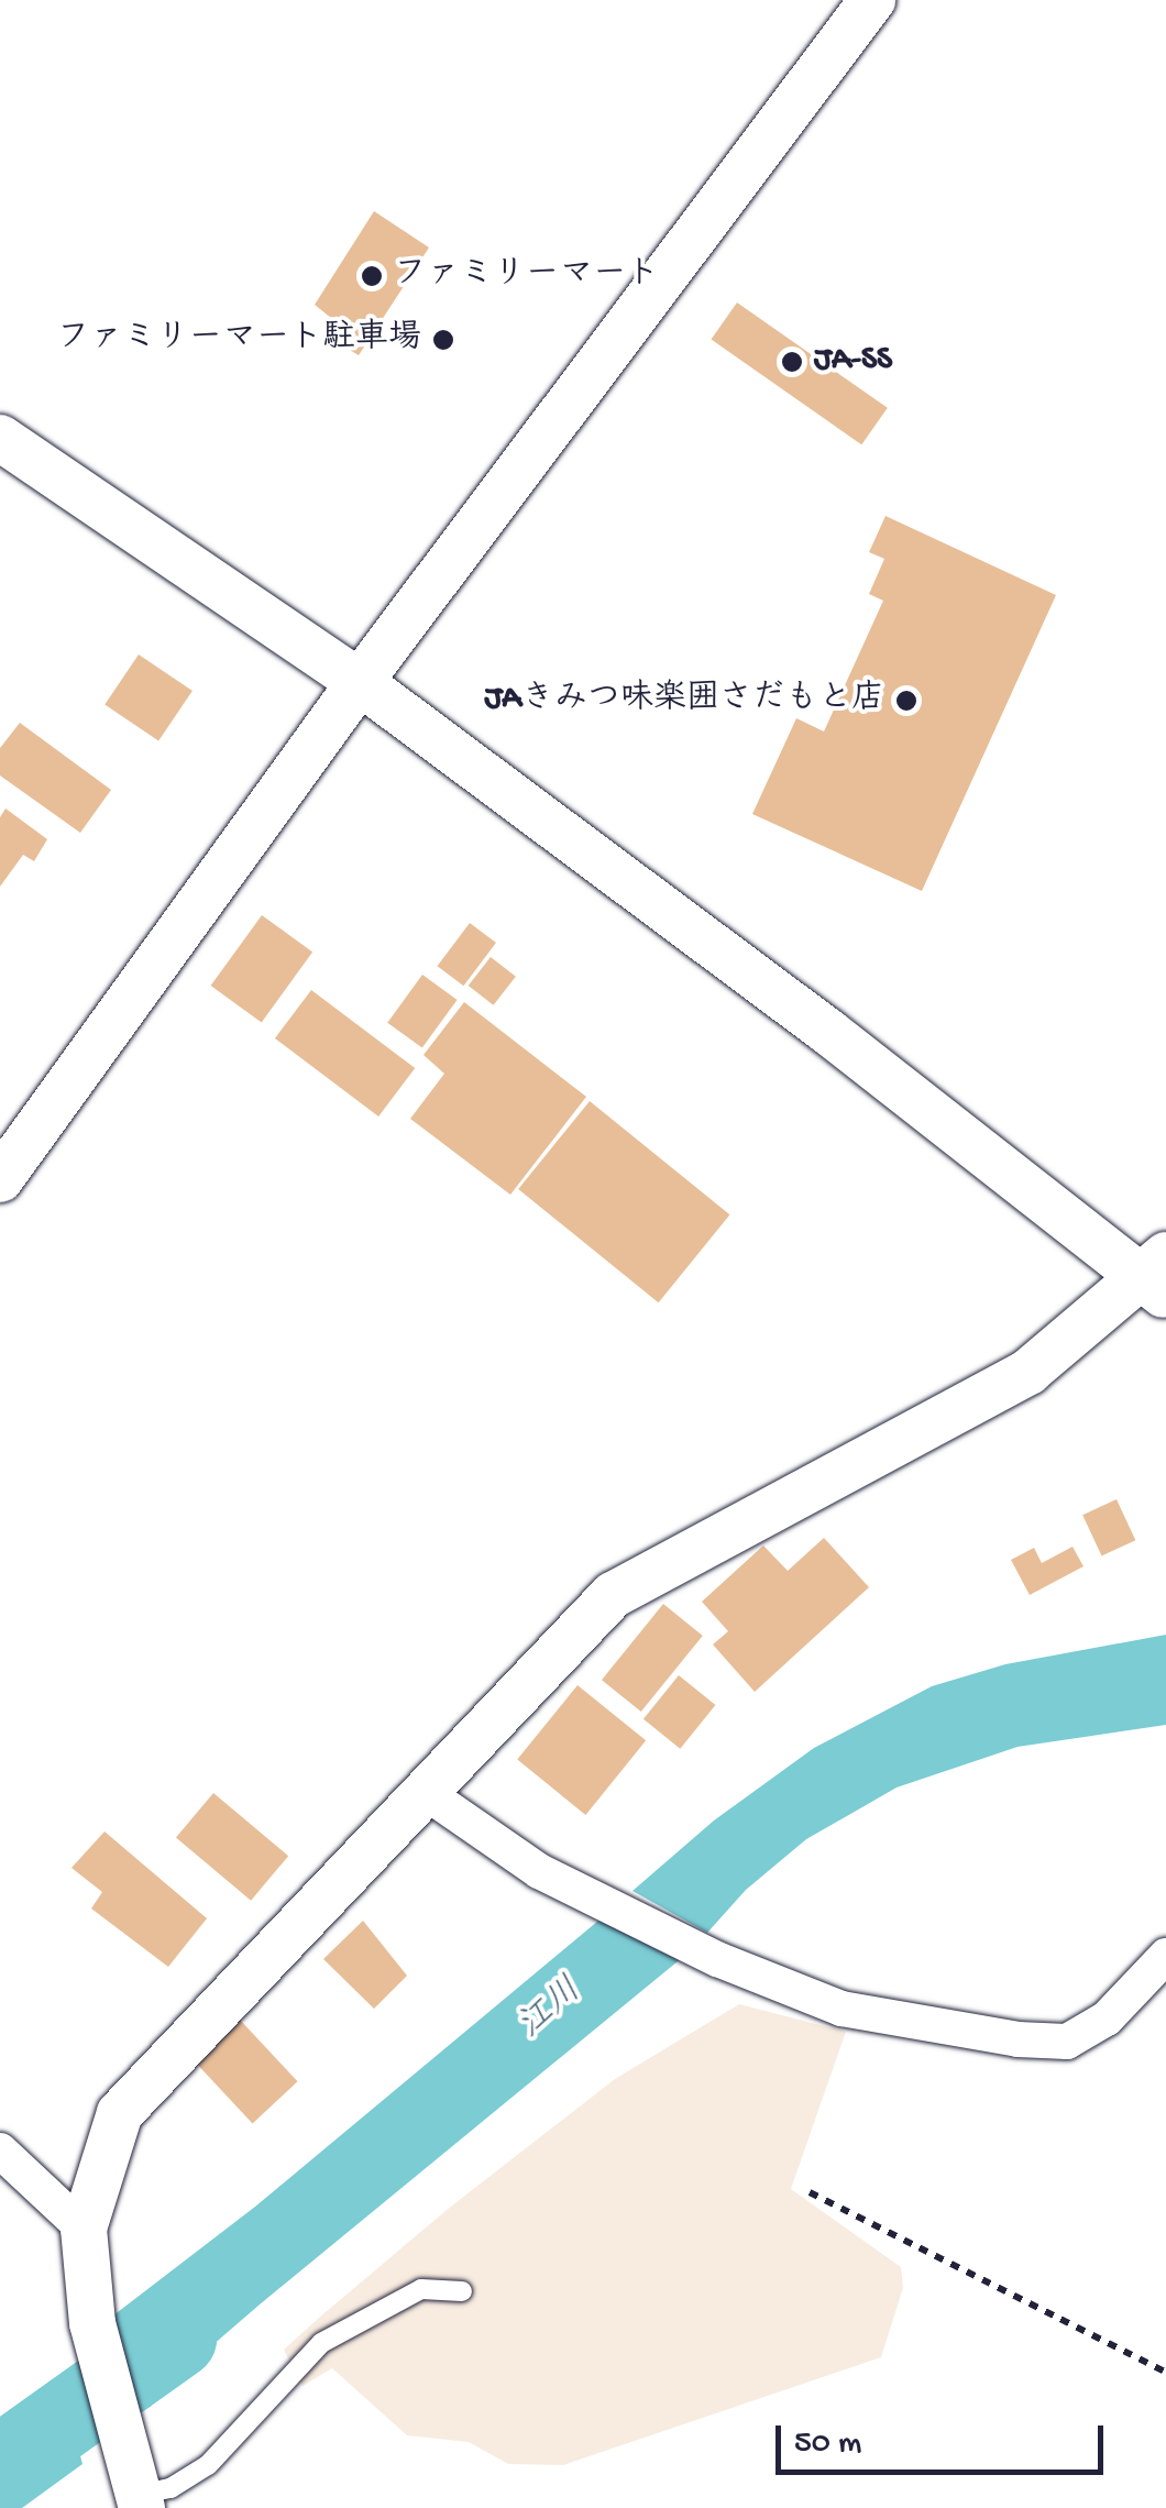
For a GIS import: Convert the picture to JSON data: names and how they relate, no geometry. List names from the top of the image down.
{
  "water": ["江川"],
  "places": [
    "ファミリーマート",
    "ファミリーマート駐車場",
    "JA-SS",
    "JAきみつ味楽囲さだもと店"
  ],
  "scale_bar": "50 m"
}
